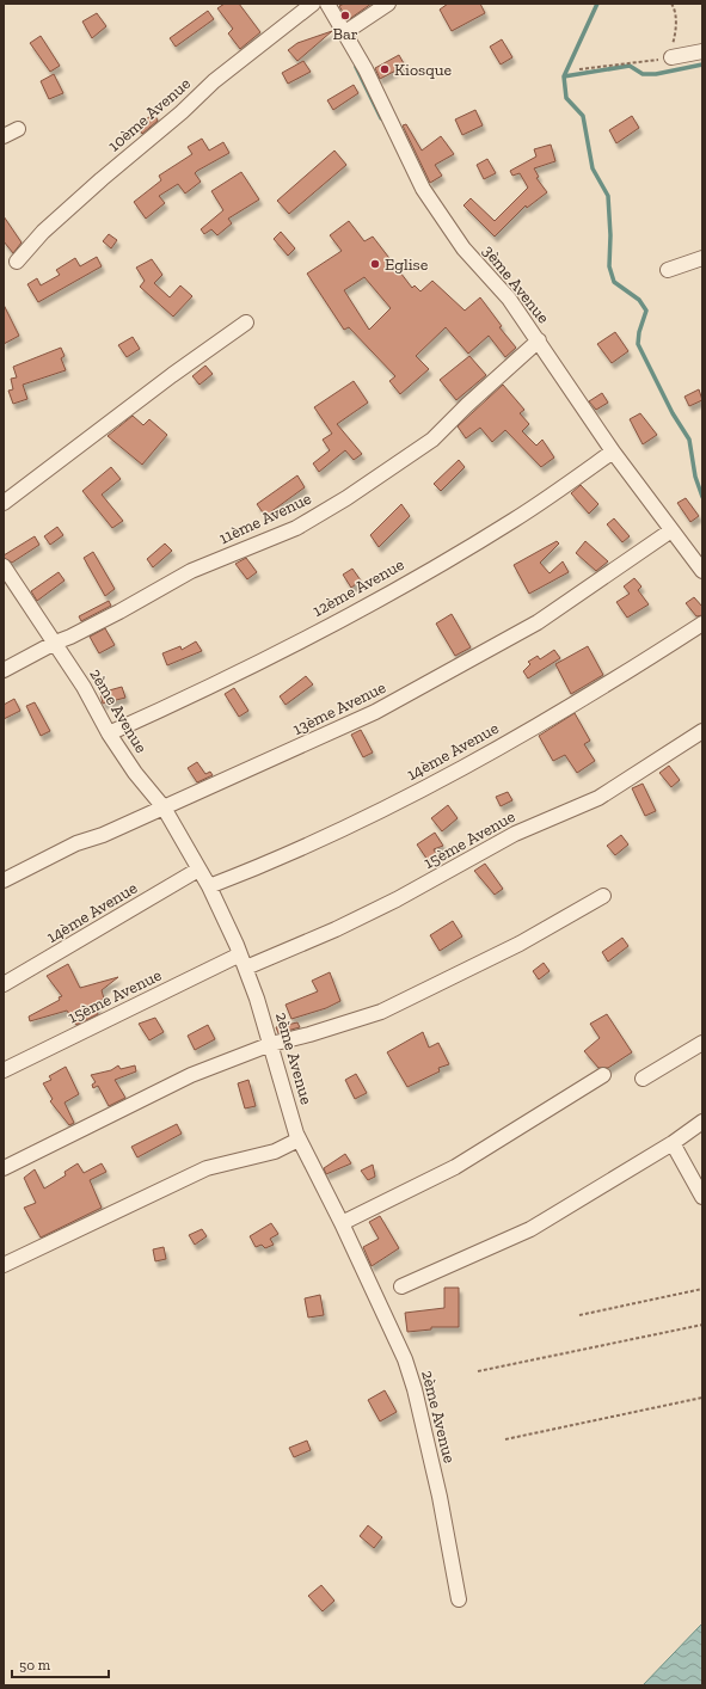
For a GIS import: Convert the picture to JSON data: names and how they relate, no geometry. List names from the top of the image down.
{
  "streets": {
    "street": [
      "10ème Avenue",
      "3ème Avenue",
      "11ème Avenue",
      "12ème Avenue",
      "13ème Avenue",
      "2ème Avenue",
      "14ème Avenue",
      "15ème Avenue"
    ]
  },
  "crossings": [
    ["3ème Avenue", "11ème Avenue"],
    ["3ème Avenue", "12ème Avenue"],
    ["3ème Avenue", "13ème Avenue"],
    ["11ème Avenue", "2ème Avenue"],
    ["12ème Avenue", "2ème Avenue"],
    ["13ème Avenue", "2ème Avenue"],
    ["2ème Avenue", "14ème Avenue"],
    ["2ème Avenue", "15ème Avenue"]
  ],
  "places": ["Bar", "Kiosque", "Eglise"],
  "scale_bar": "50 m"
}
